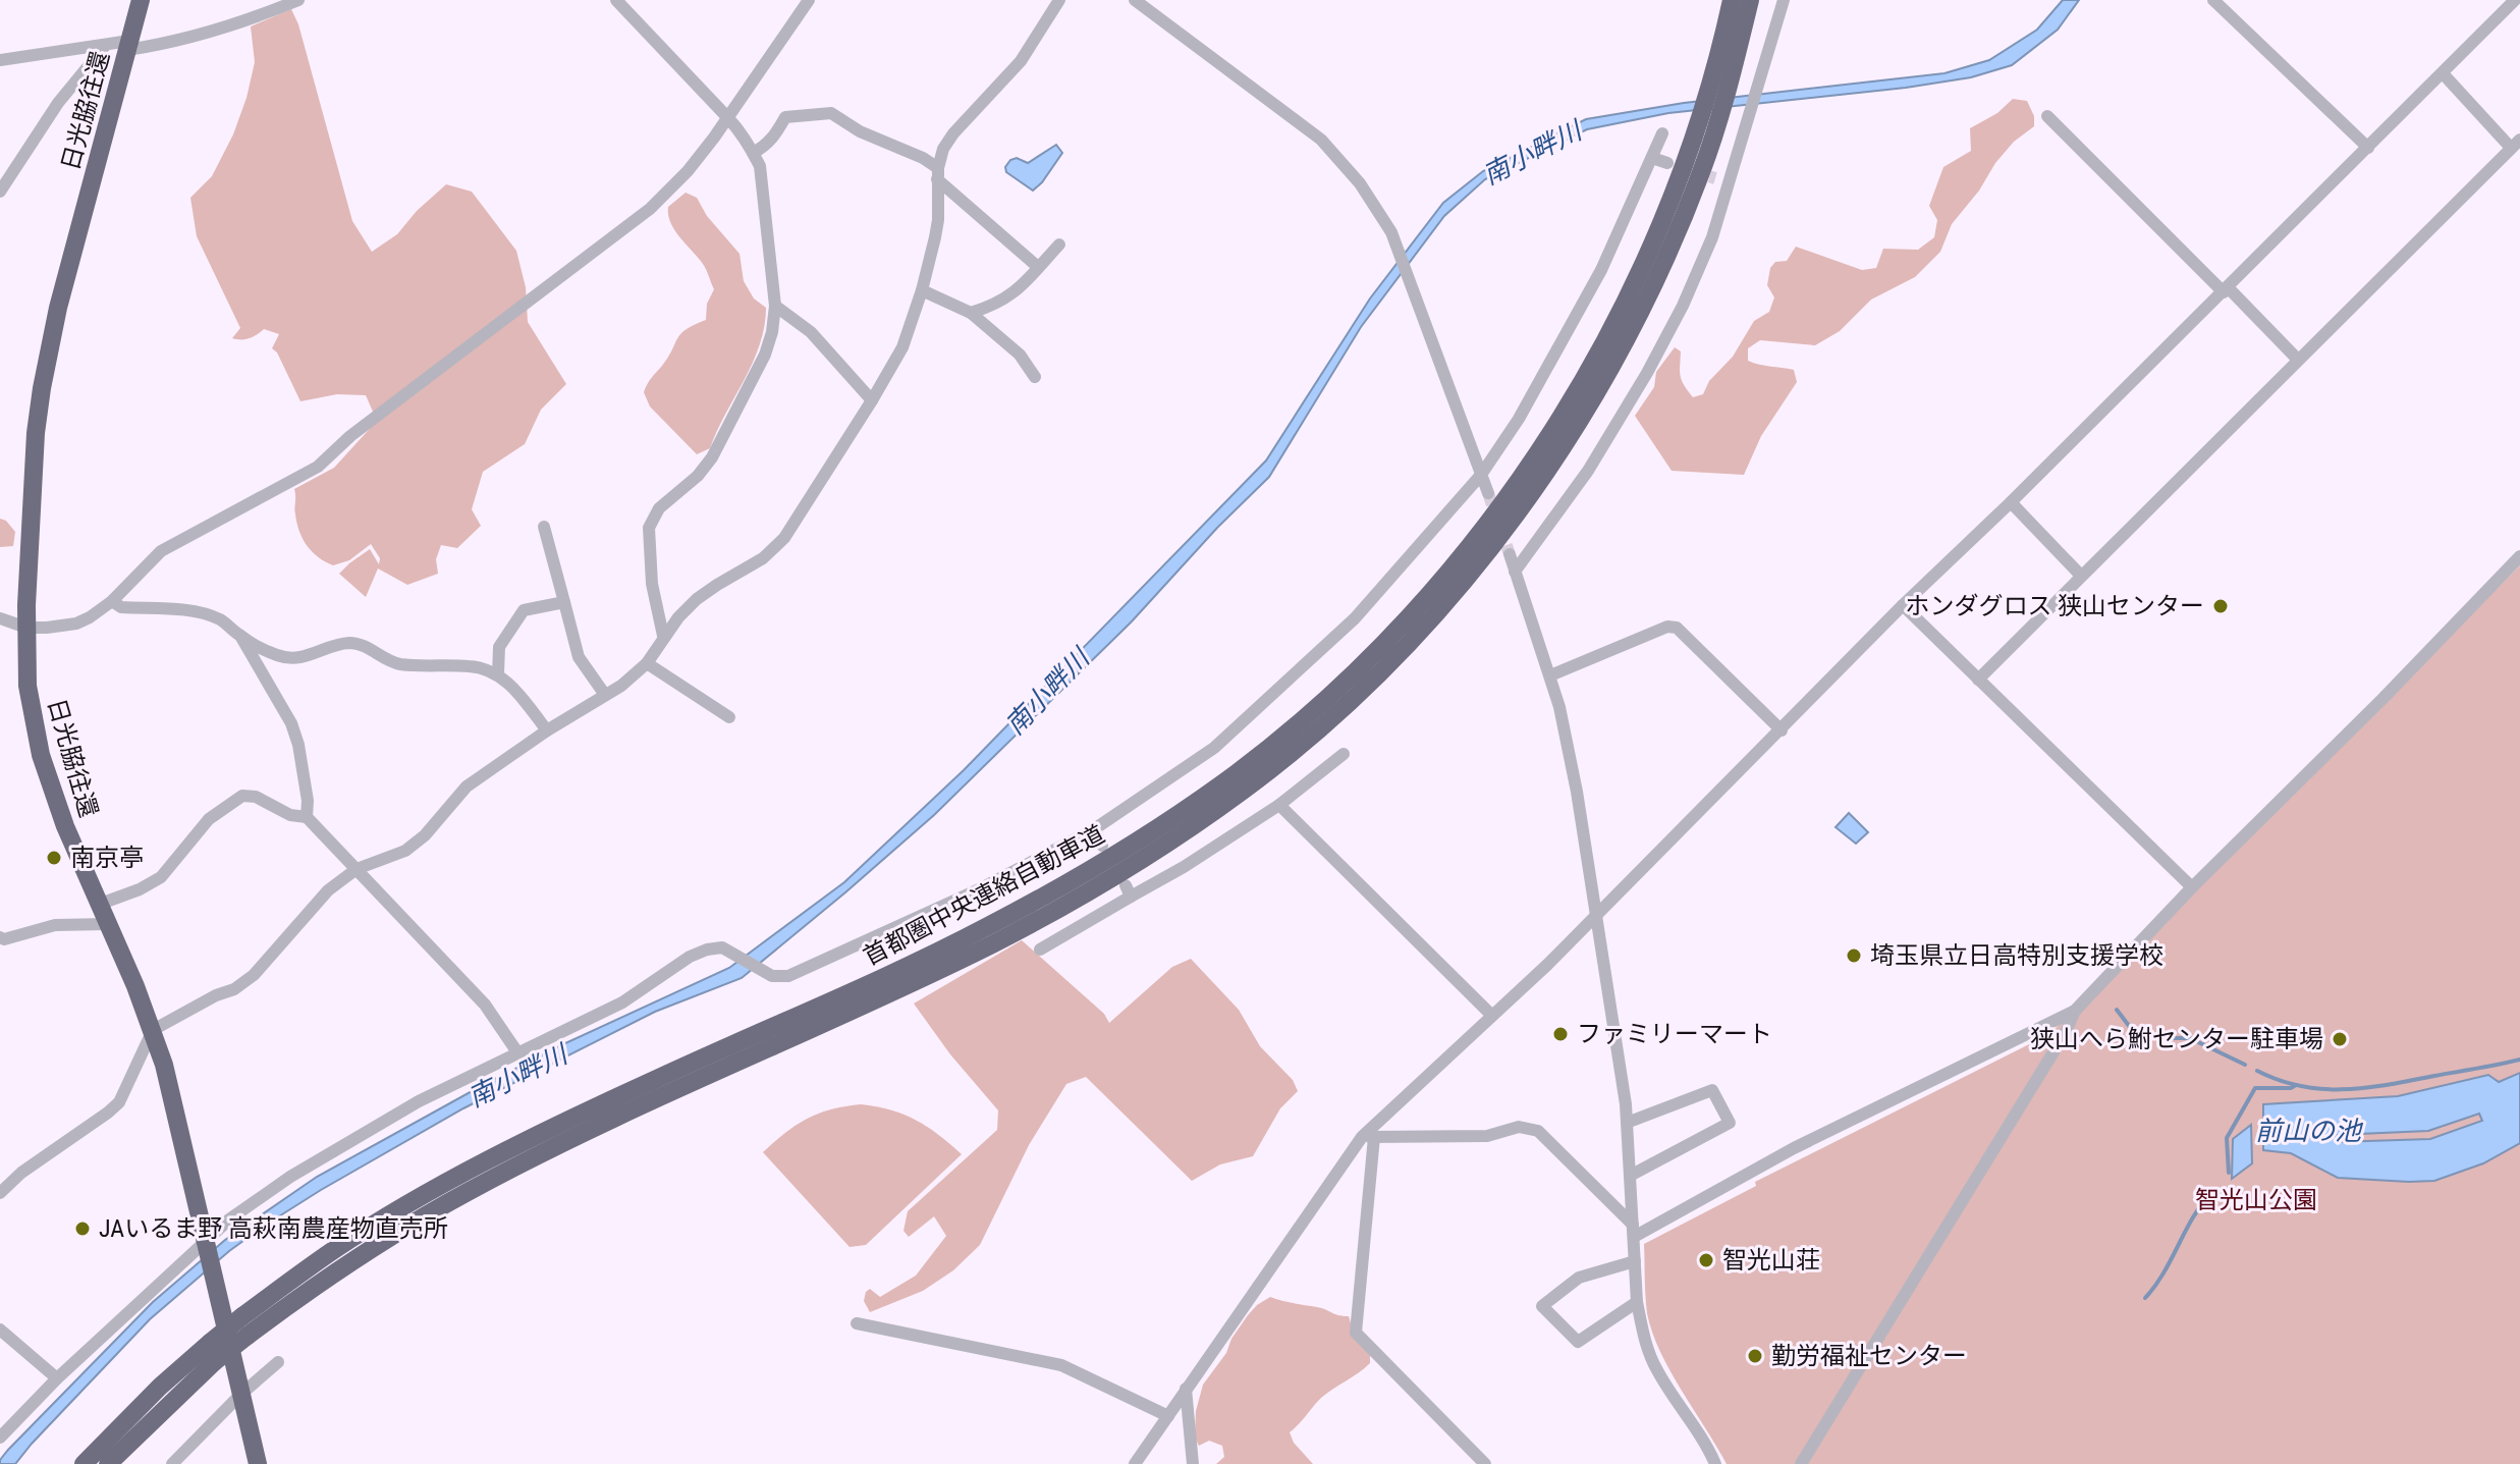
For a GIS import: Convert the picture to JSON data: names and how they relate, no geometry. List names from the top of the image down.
{
  "streets": {
    "highway": ["日光脇往還", "首都圏中央連絡自動車道"]
  },
  "water": ["南小畔川", "前山の池"],
  "parks": ["智光山公園"],
  "places": [
    "ホンダグロス 狭山センター",
    "南京亭",
    "埼玉県立日高特別支援学校",
    "ファミリーマート",
    "狭山へら鮒センター駐車場",
    "JAいるま野 高萩南農産物直売所",
    "智光山荘",
    "勤労福祉センター"
  ]
}
